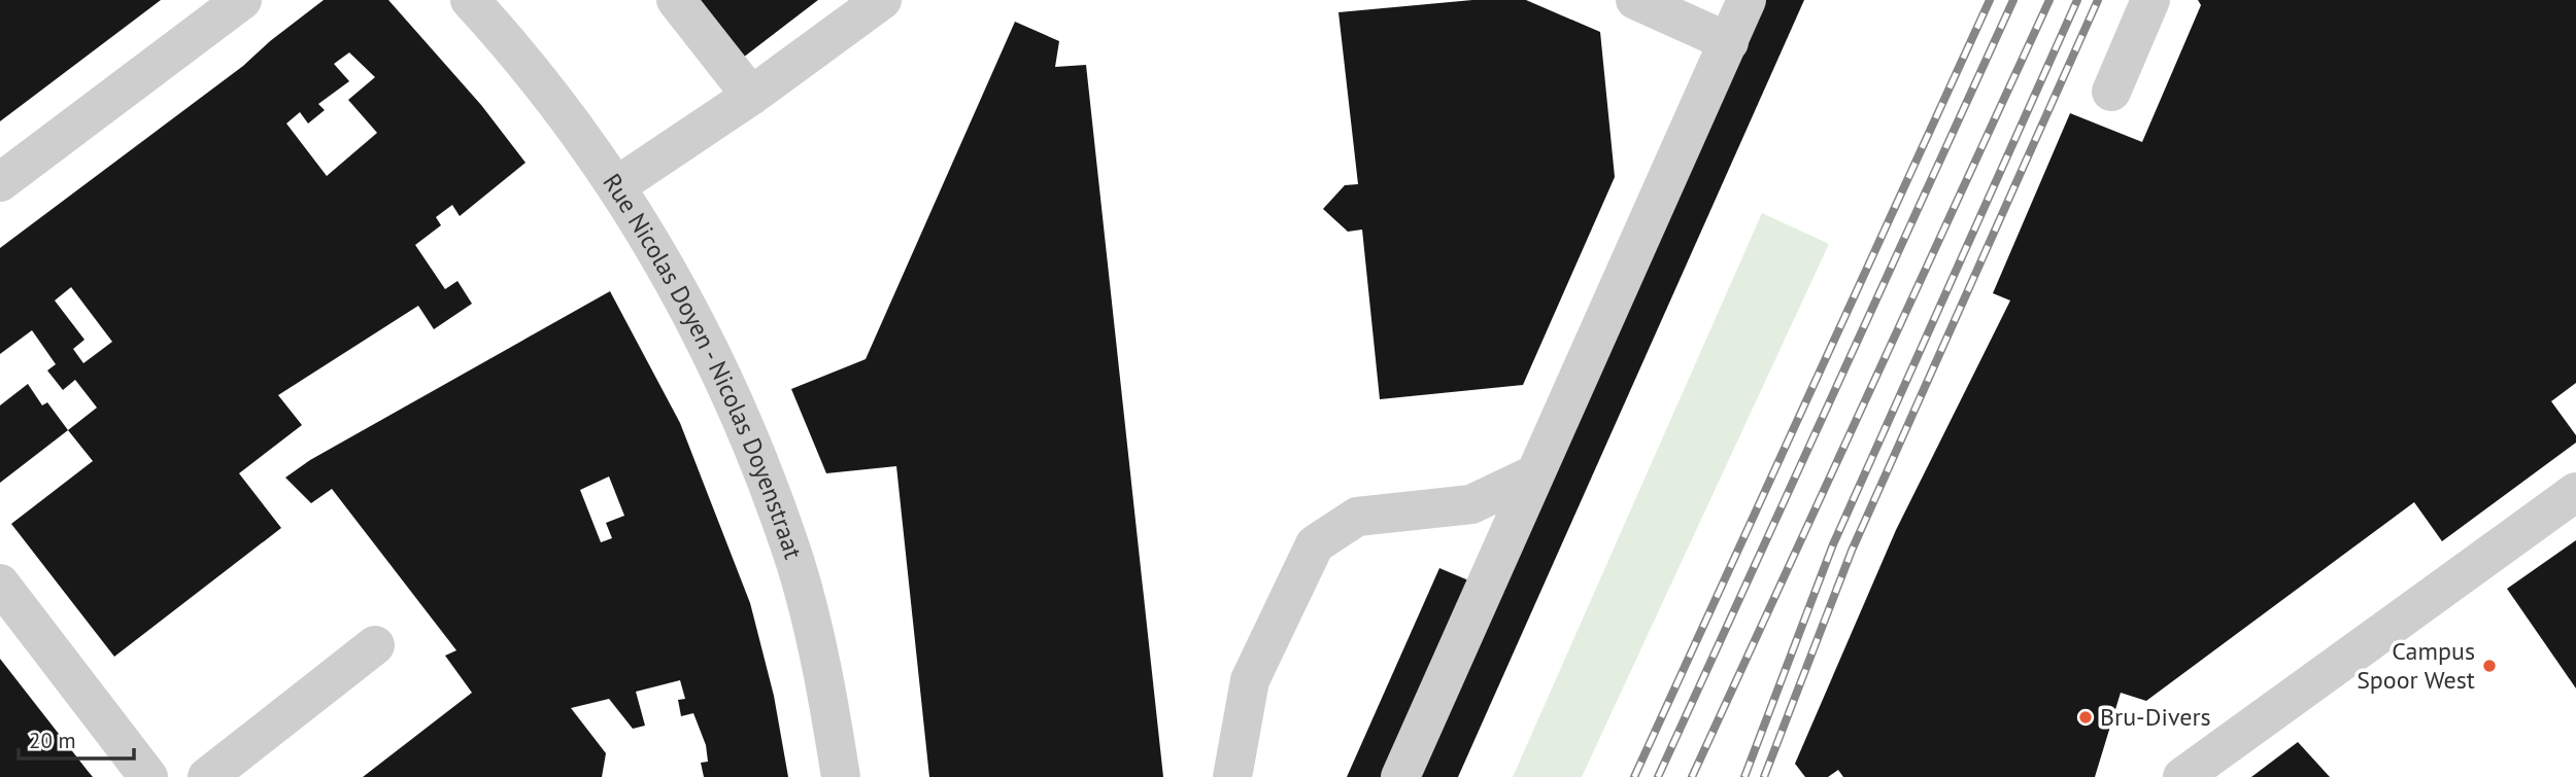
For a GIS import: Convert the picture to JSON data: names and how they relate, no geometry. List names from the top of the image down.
{
  "streets": {
    "street": ["Rue Nicolas Doyen - Nicolas Doyenstraat"]
  },
  "places": ["Campus Spoor West", "Bru-Divers"],
  "scale_bar": "20 m"
}
